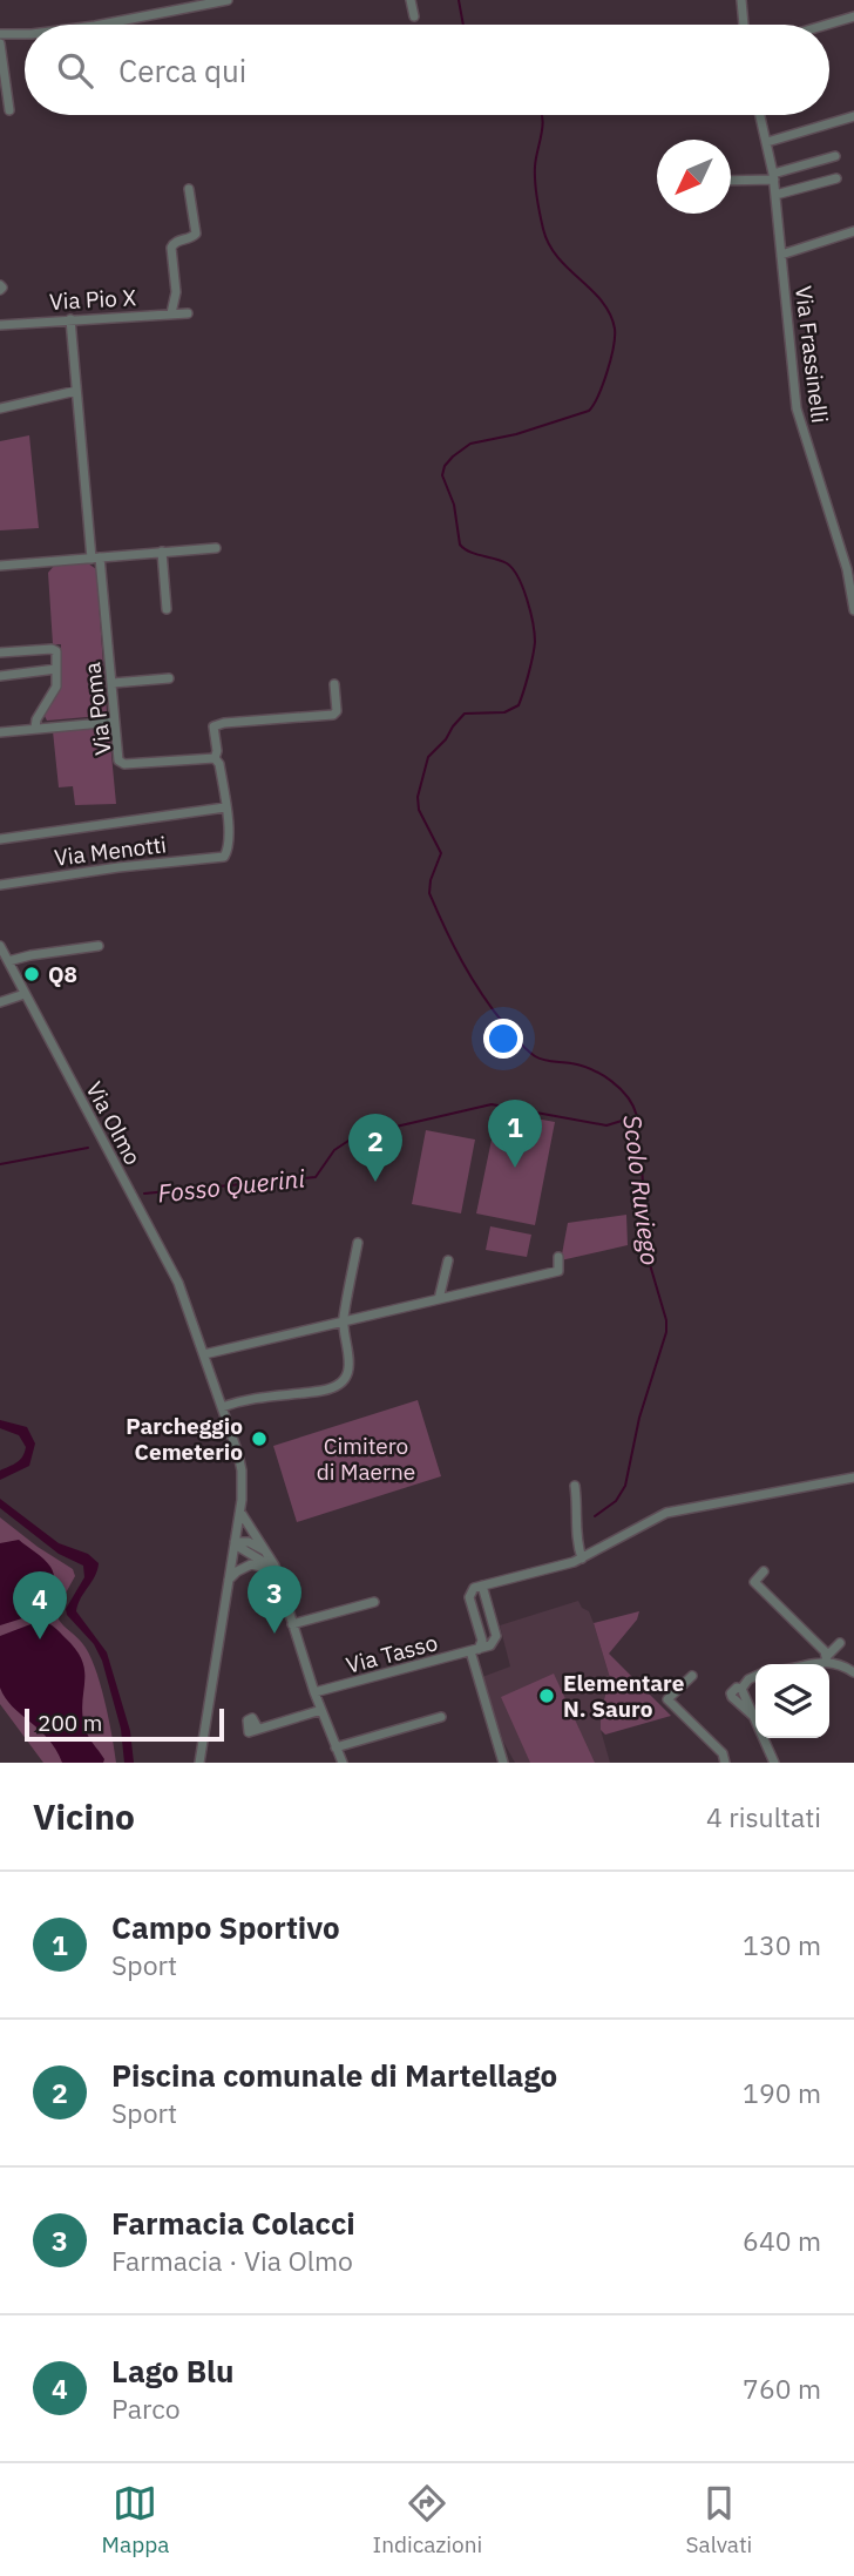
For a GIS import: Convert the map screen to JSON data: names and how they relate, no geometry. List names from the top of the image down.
{
  "streets": {
    "street": [
      "Via Pio X",
      "Via Frassinelli",
      "Via Poma",
      "Via Menotti",
      "Via Olmo",
      "Via Tasso"
    ]
  },
  "crossings": [
    ["Via Pio X", "Via Poma"]
  ],
  "water": ["Fosso Querini", "Scolo Ruviego"],
  "parks": ["Cimitero di Maerne"],
  "places": ["Q8", "Parcheggio Cemeterio", "Elementare N. Sauro"],
  "scale_bar": "200 m",
  "north": "bottom left",
  "page": {
    "search": "Cerca qui",
    "pins": [
      "1",
      "2",
      "3",
      "4"
    ],
    "scale": "200 m",
    "heading": ["Vicino", "4 risultati"],
    "list": [
      {
        "mark": "1",
        "name": "Campo Sportivo",
        "note": "Sport",
        "value": "130 m"
      },
      {
        "mark": "2",
        "name": "Piscina comunale di Martellago",
        "note": "Sport",
        "value": "190 m"
      },
      {
        "mark": "3",
        "name": "Farmacia Colacci",
        "note": "Farmacia · Via Olmo",
        "value": "640 m"
      },
      {
        "mark": "4",
        "name": "Lago Blu",
        "note": "Parco",
        "value": "760 m"
      }
    ],
    "nav": ["Mappa", "Indicazioni", "Salvati"]
  }
}
